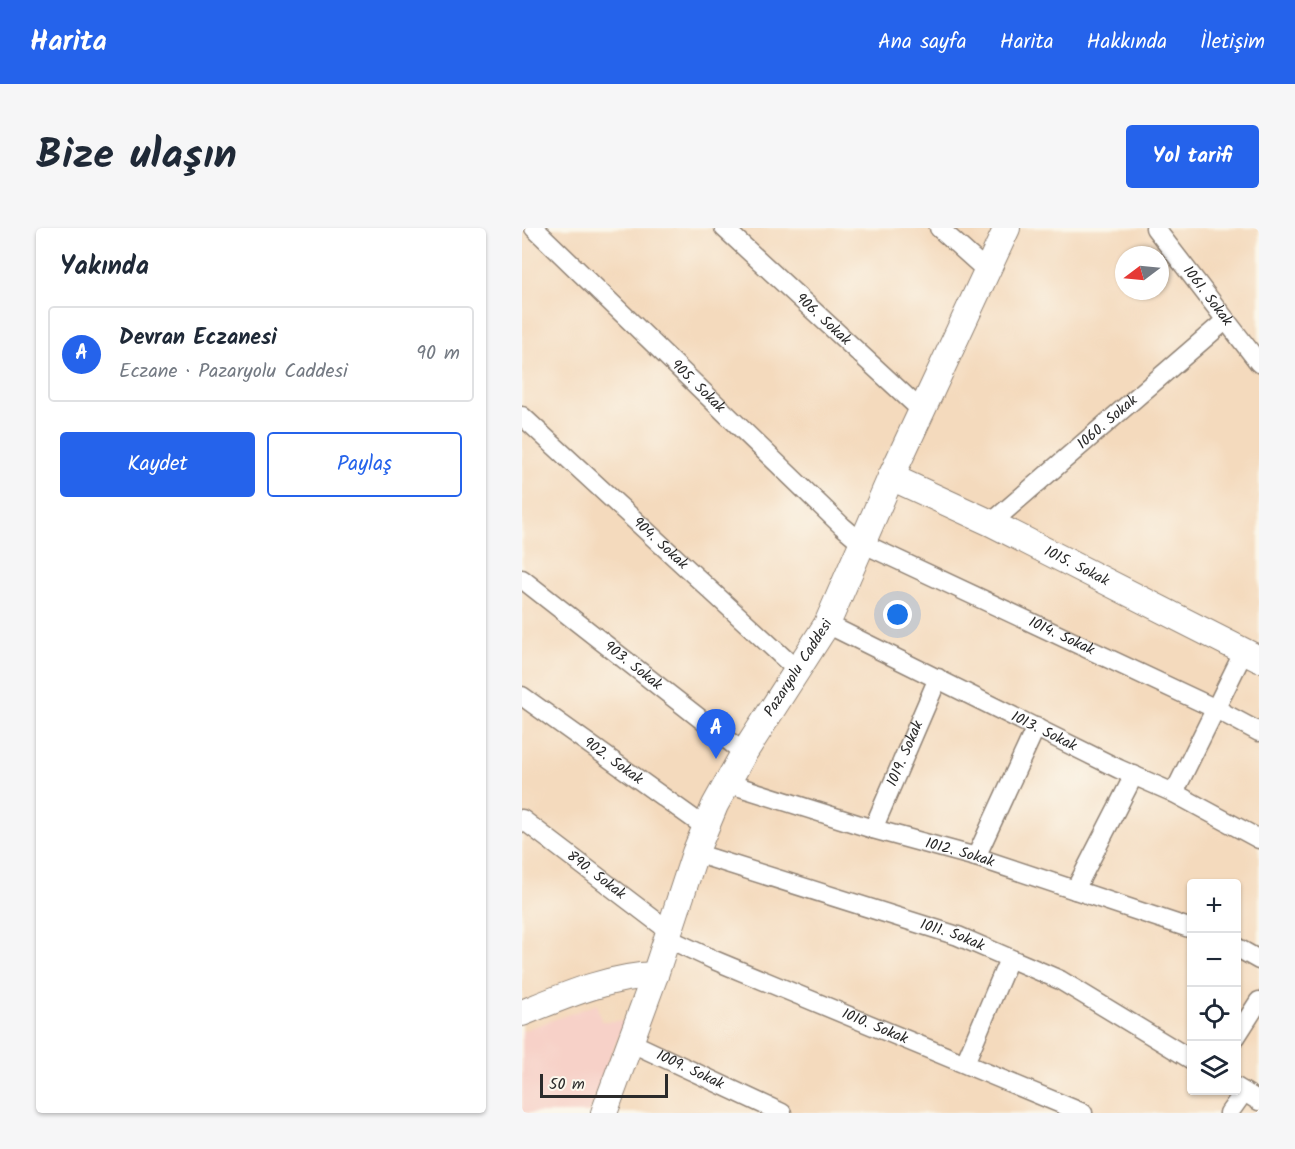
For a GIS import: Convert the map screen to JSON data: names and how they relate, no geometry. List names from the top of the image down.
{
  "streets": {
    "main road": ["1015. Sokak", "Pazaryolu Caddesi"],
    "street": [
      "1061. Sokak",
      "906. Sokak",
      "905. Sokak",
      "1060. Sokak",
      "904. Sokak",
      "1014. Sokak",
      "903. Sokak",
      "1013. Sokak",
      "1019. Sokak",
      "902. Sokak",
      "1012. Sokak",
      "890. Sokak",
      "1011. Sokak",
      "1010. Sokak",
      "1009. Sokak"
    ]
  },
  "crossings": [
    ["1061. Sokak", "1060. Sokak"],
    ["906. Sokak", "Pazaryolu Caddesi"],
    ["905. Sokak", "1014. Sokak"],
    ["905. Sokak", "Pazaryolu Caddesi"],
    ["1060. Sokak", "1015. Sokak"],
    ["904. Sokak", "Pazaryolu Caddesi"],
    ["1015. Sokak", "Pazaryolu Caddesi"],
    ["1014. Sokak", "Pazaryolu Caddesi"],
    ["903. Sokak", "Pazaryolu Caddesi"],
    ["Pazaryolu Caddesi", "1013. Sokak"],
    ["Pazaryolu Caddesi", "902. Sokak"],
    ["Pazaryolu Caddesi", "1012. Sokak"],
    ["Pazaryolu Caddesi", "890. Sokak"],
    ["Pazaryolu Caddesi", "1011. Sokak"],
    ["Pazaryolu Caddesi", "1010. Sokak"],
    ["Pazaryolu Caddesi", "1009. Sokak"],
    ["1013. Sokak", "1019. Sokak"],
    ["1019. Sokak", "1012. Sokak"],
    ["890. Sokak", "1010. Sokak"]
  ],
  "scale_bar": "50 m",
  "north": "left",
  "page": {
    "header": "Harita",
    "nav": [
      "Ana sayfa",
      "Harita",
      "Hakkında",
      "İletişim"
    ],
    "title": "Bize ulaşın",
    "buttons": [
      "Yol tarifi",
      ["Kaydet", "Paylaş"]
    ],
    "heading": "Yakında",
    "list": [
      {
        "mark": "A",
        "name": "Devran Eczanesi",
        "note": "Eczane · Pazaryolu Caddesi",
        "value": "90 m"
      }
    ],
    "pins": "A",
    "map_buttons": ["+", "−"],
    "scale": "50 m"
  }
}
